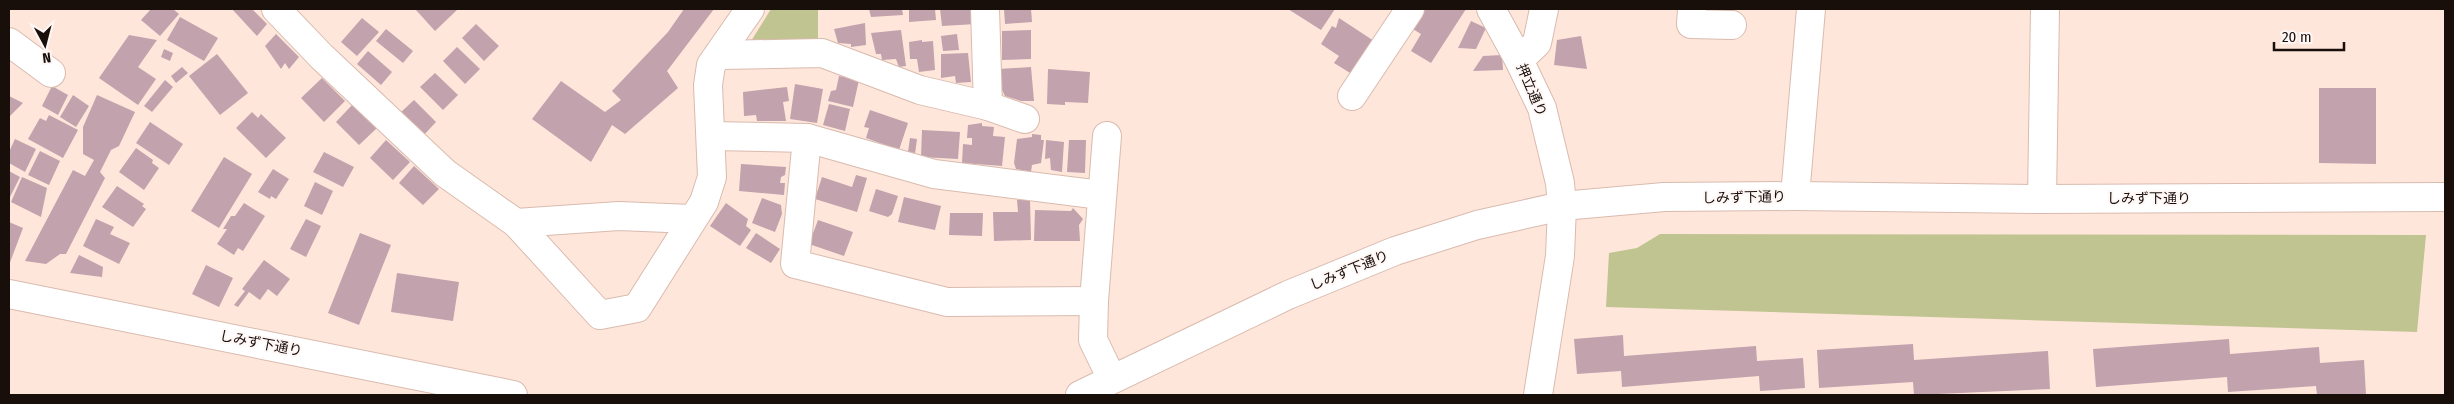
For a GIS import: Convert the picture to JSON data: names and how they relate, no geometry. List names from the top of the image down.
{
  "streets": {
    "street": ["押立通り", "しみず下通り"]
  },
  "crossings": [
    ["押立通り", "しみず下通り"]
  ],
  "scale_bar": "20 m",
  "north": "bottom"
}
